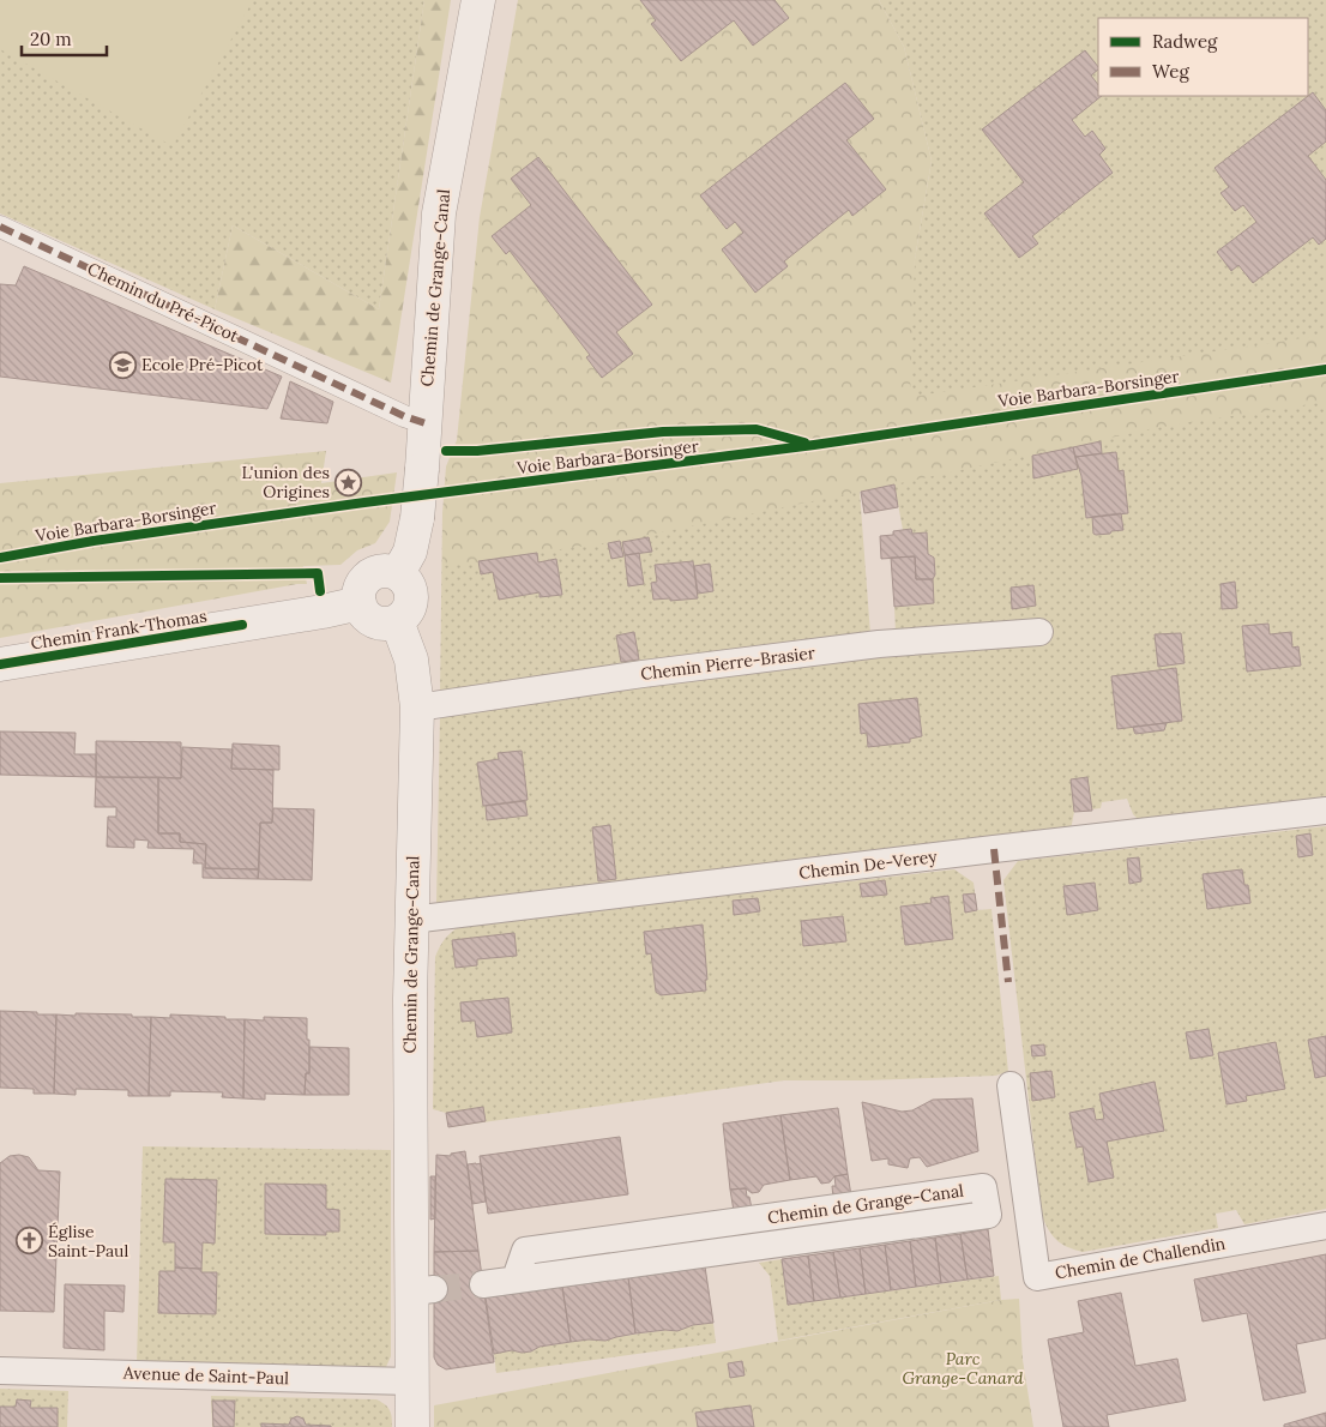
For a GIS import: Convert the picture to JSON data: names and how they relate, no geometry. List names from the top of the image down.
{
  "streets": {
    "street": [
      "Chemin de Grange-Canal",
      "Chemin du Pré-Picot",
      "Chemin Frank-Thomas",
      "Chemin Pierre-Brasier",
      "Chemin De-Verey",
      "Chemin de Challendin",
      "Avenue de Saint-Paul"
    ],
    "cycle path": ["Voie Barbara-Borsinger"]
  },
  "crossings": [
    ["Chemin de Grange-Canal", "Chemin du Pré-Picot"],
    ["Chemin de Grange-Canal", "Chemin Frank-Thomas"],
    ["Chemin de Grange-Canal", "Chemin Pierre-Brasier"],
    ["Chemin de Grange-Canal", "Chemin De-Verey"],
    ["Chemin de Grange-Canal", "Avenue de Saint-Paul"]
  ],
  "parks": ["Parc Grange-Canard"],
  "places": {
    "school or university": ["Ecole Pré-Picot"],
    "place": ["L'union des Origines"],
    "church": ["Église Saint-Paul"]
  },
  "legend": ["Radweg", "Weg"],
  "scale_bar": "20 m"
}
